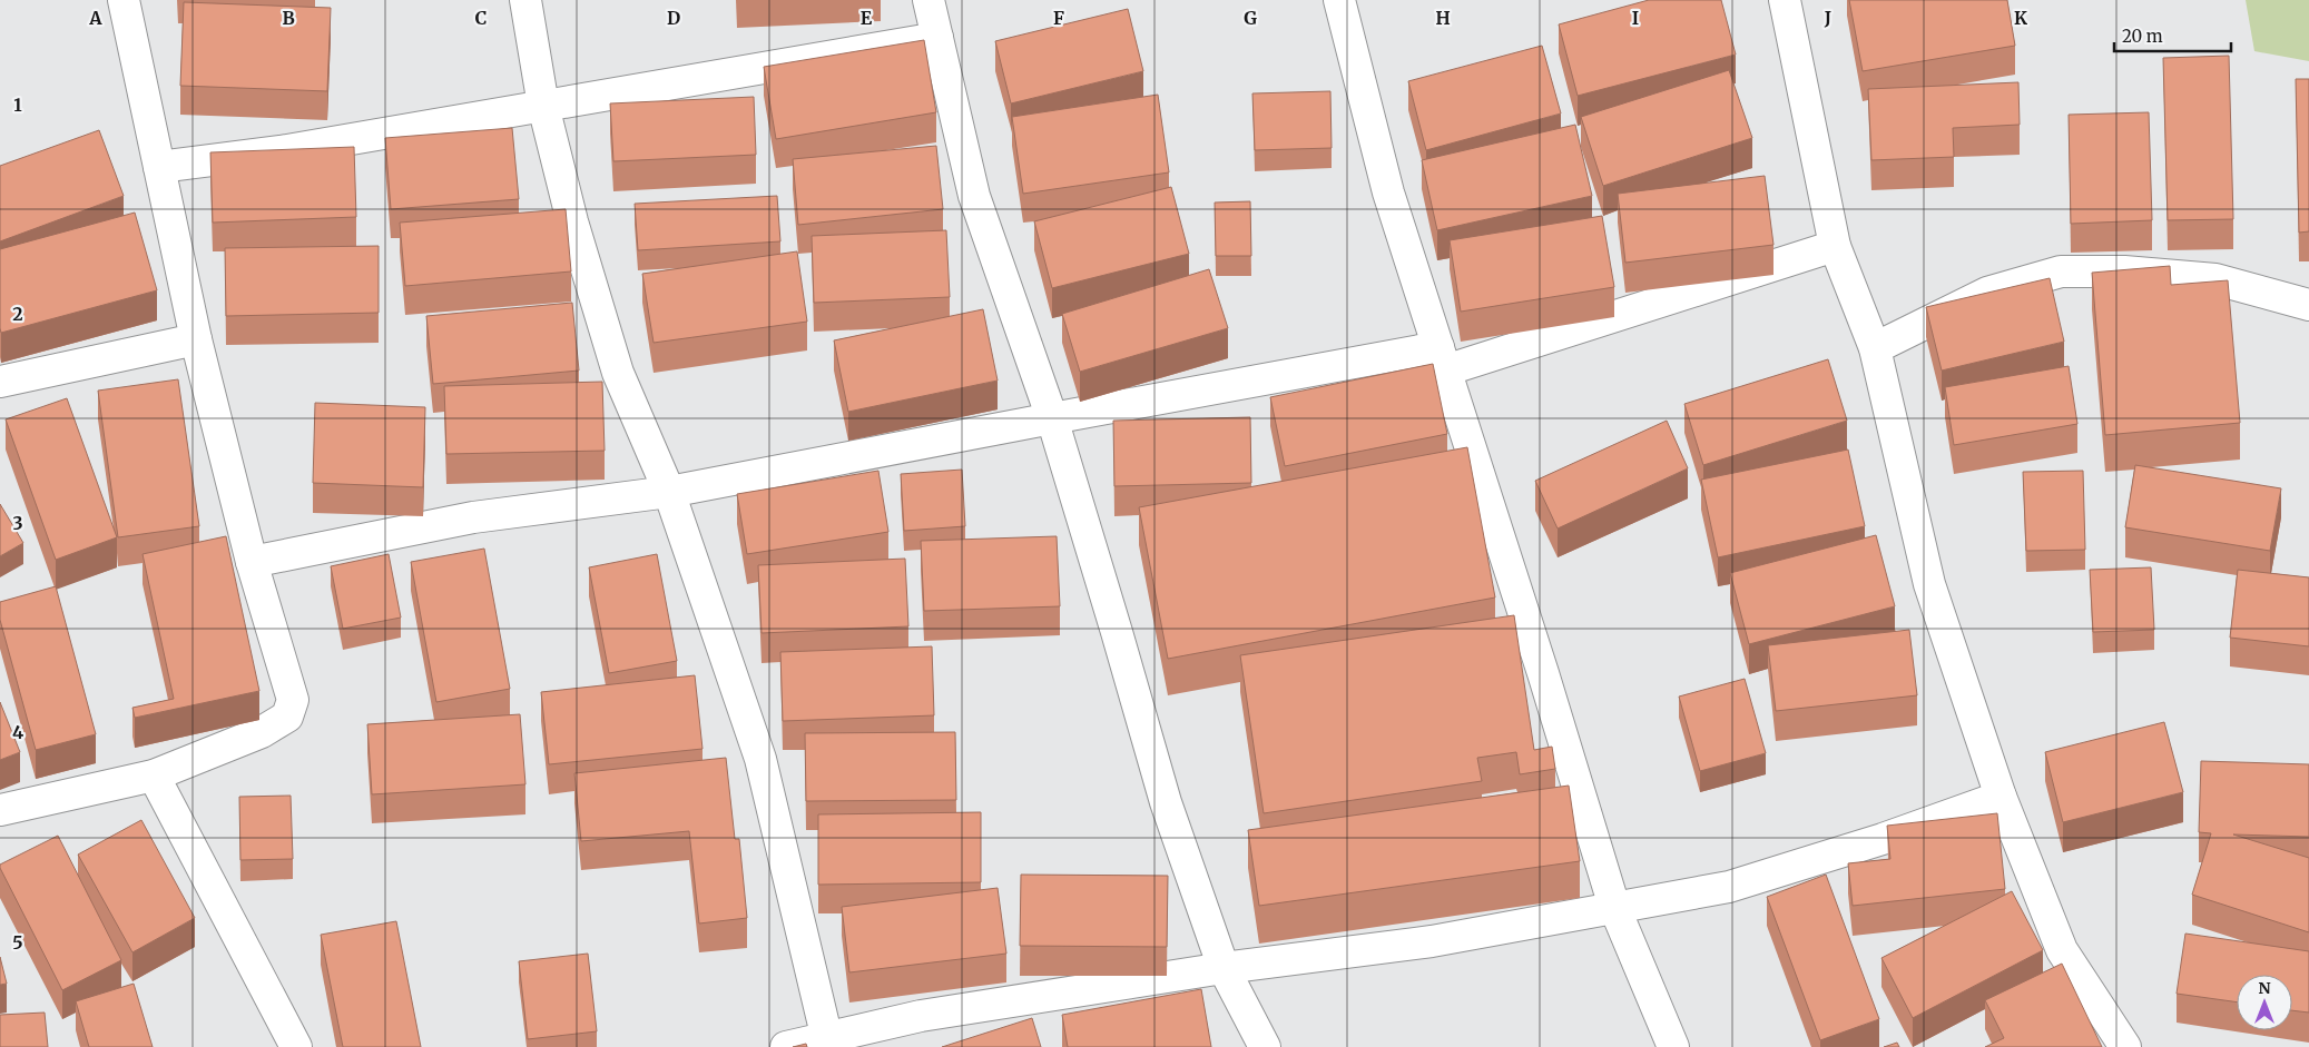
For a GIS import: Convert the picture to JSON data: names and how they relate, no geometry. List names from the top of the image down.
{
  "scale_bar": "20 m",
  "north": "top",
  "grid": {
    "columns": [
      "A",
      "B",
      "C",
      "D",
      "E",
      "F",
      "G",
      "H",
      "I",
      "J",
      "K"
    ],
    "rows": [
      "1",
      "2",
      "3",
      "4",
      "5"
    ]
  }
}
